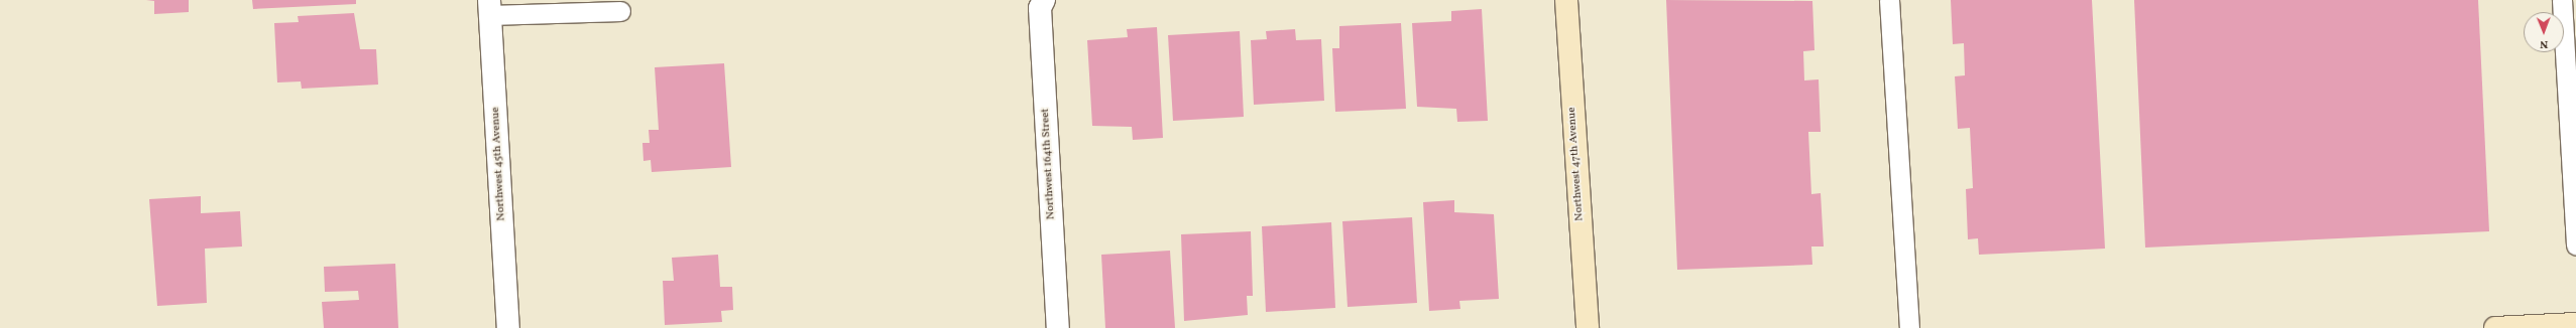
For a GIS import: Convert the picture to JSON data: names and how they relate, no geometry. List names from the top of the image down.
{
  "streets": {
    "street": ["Northwest 45th Avenue", "Northwest 164th Street", "Northwest 47th Avenue"]
  },
  "north": "bottom"
}
